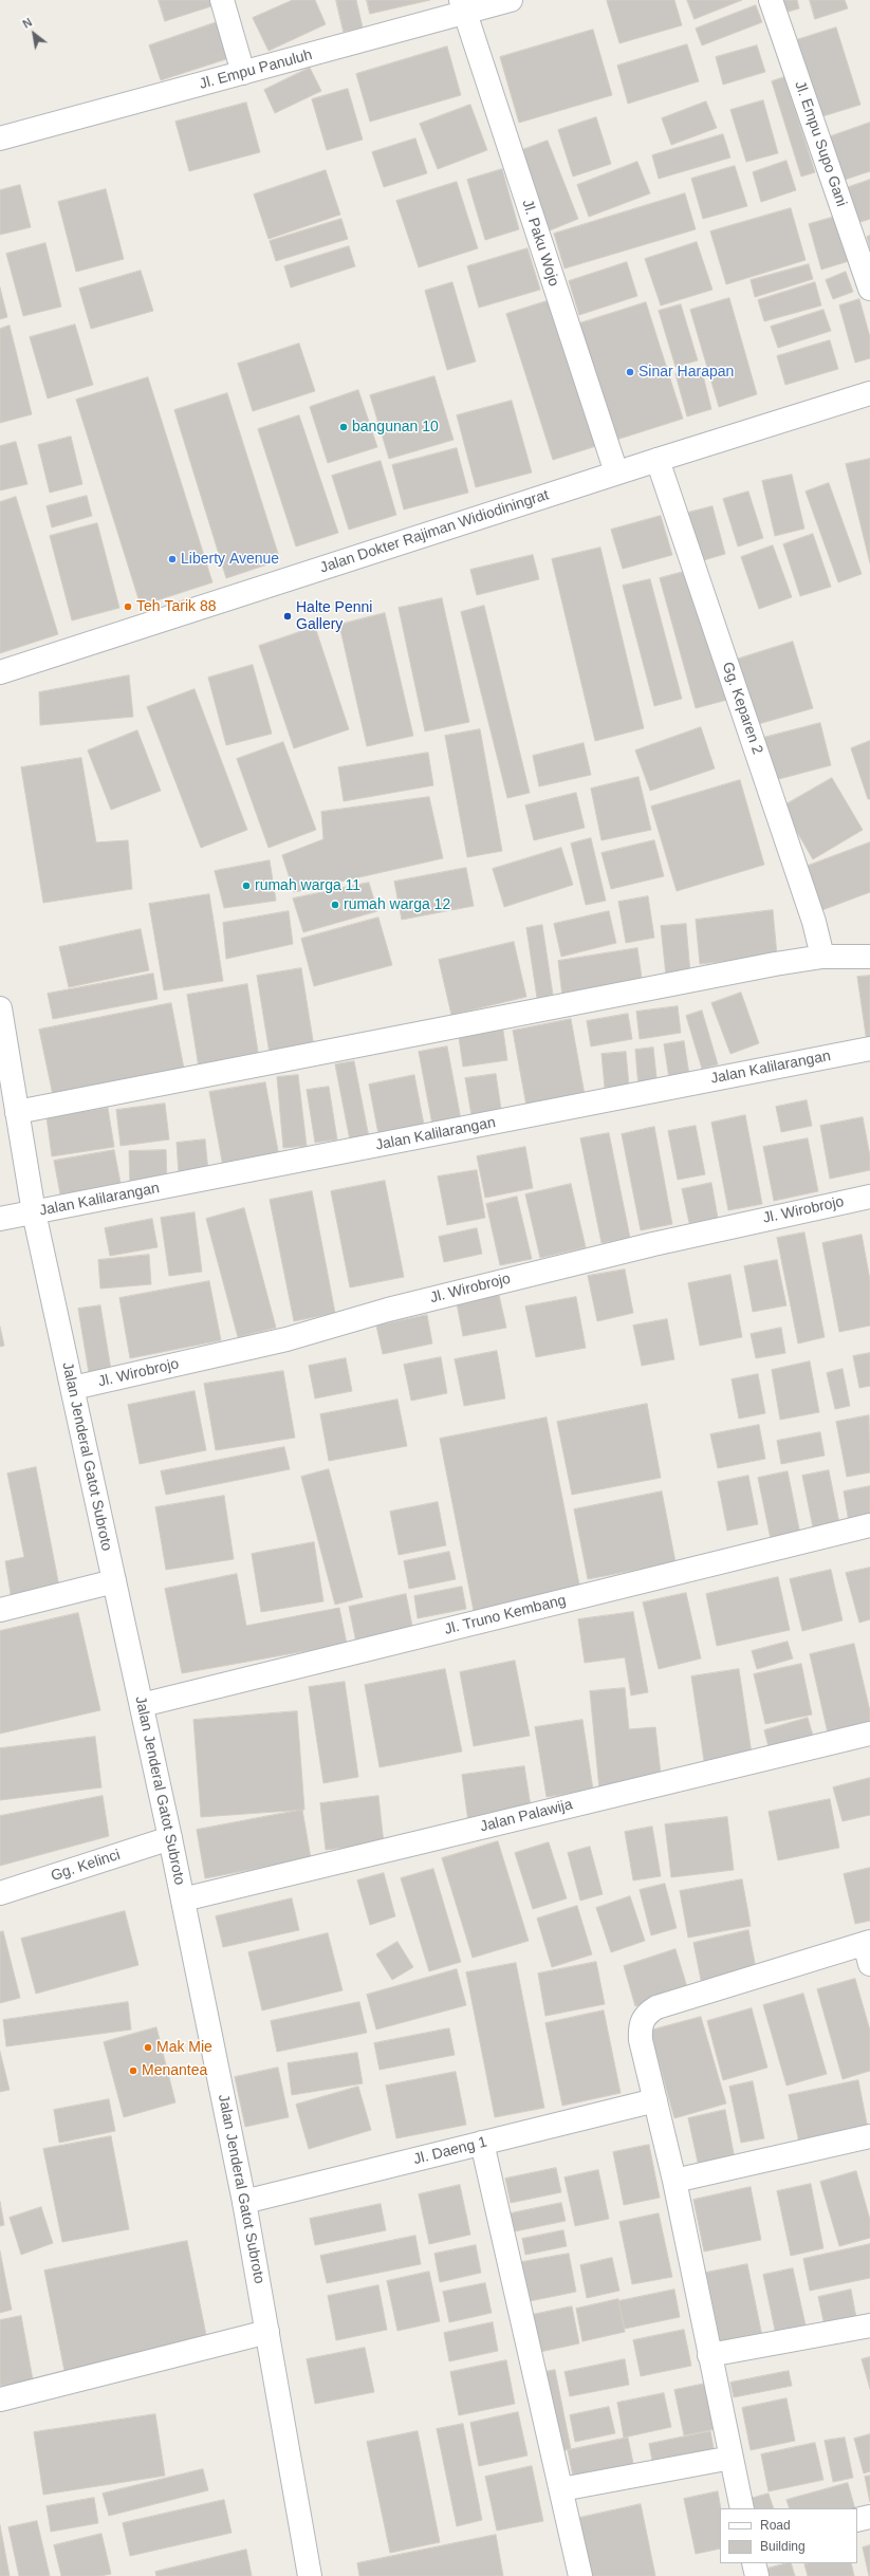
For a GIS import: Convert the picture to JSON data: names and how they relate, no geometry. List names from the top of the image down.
{
  "streets": {
    "street": [
      "Jl. Empu Panuluh",
      "Jl. Empu Supo Gani",
      "Jl. Paku Wojo",
      "Jalan Dokter Rajiman Widiodiningrat",
      "Gg. Keparen 2",
      "Jalan Kalilarangan",
      "Jl. Wirobrojo",
      "Jalan Jenderal Gatot Subroto",
      "Jl. Truno Kembang",
      "Jalan Palawija",
      "Gg. Kelinci",
      "Jl. Daeng 1"
    ]
  },
  "crossings": [
    ["Jl. Empu Panuluh", "Jl. Paku Wojo"],
    ["Jl. Paku Wojo", "Jalan Dokter Rajiman Widiodiningrat"],
    ["Jalan Dokter Rajiman Widiodiningrat", "Gg. Keparen 2"],
    ["Jalan Kalilarangan", "Jalan Jenderal Gatot Subroto"],
    ["Jl. Wirobrojo", "Jalan Jenderal Gatot Subroto"],
    ["Jalan Jenderal Gatot Subroto", "Jl. Truno Kembang"],
    ["Jalan Jenderal Gatot Subroto", "Jalan Palawija"],
    ["Jalan Jenderal Gatot Subroto", "Gg. Kelinci"],
    ["Jalan Jenderal Gatot Subroto", "Jl. Daeng 1"]
  ],
  "places": [
    "Sinar Harapan",
    "bangunan 10",
    "Liberty Avenue",
    "Teh Tarik 88",
    "Halte Penni Gallery",
    "rumah warga 11",
    "rumah warga 12",
    "Mak Mie",
    "Menantea"
  ],
  "legend": ["Road", "Building"],
  "north": "top left"
}
